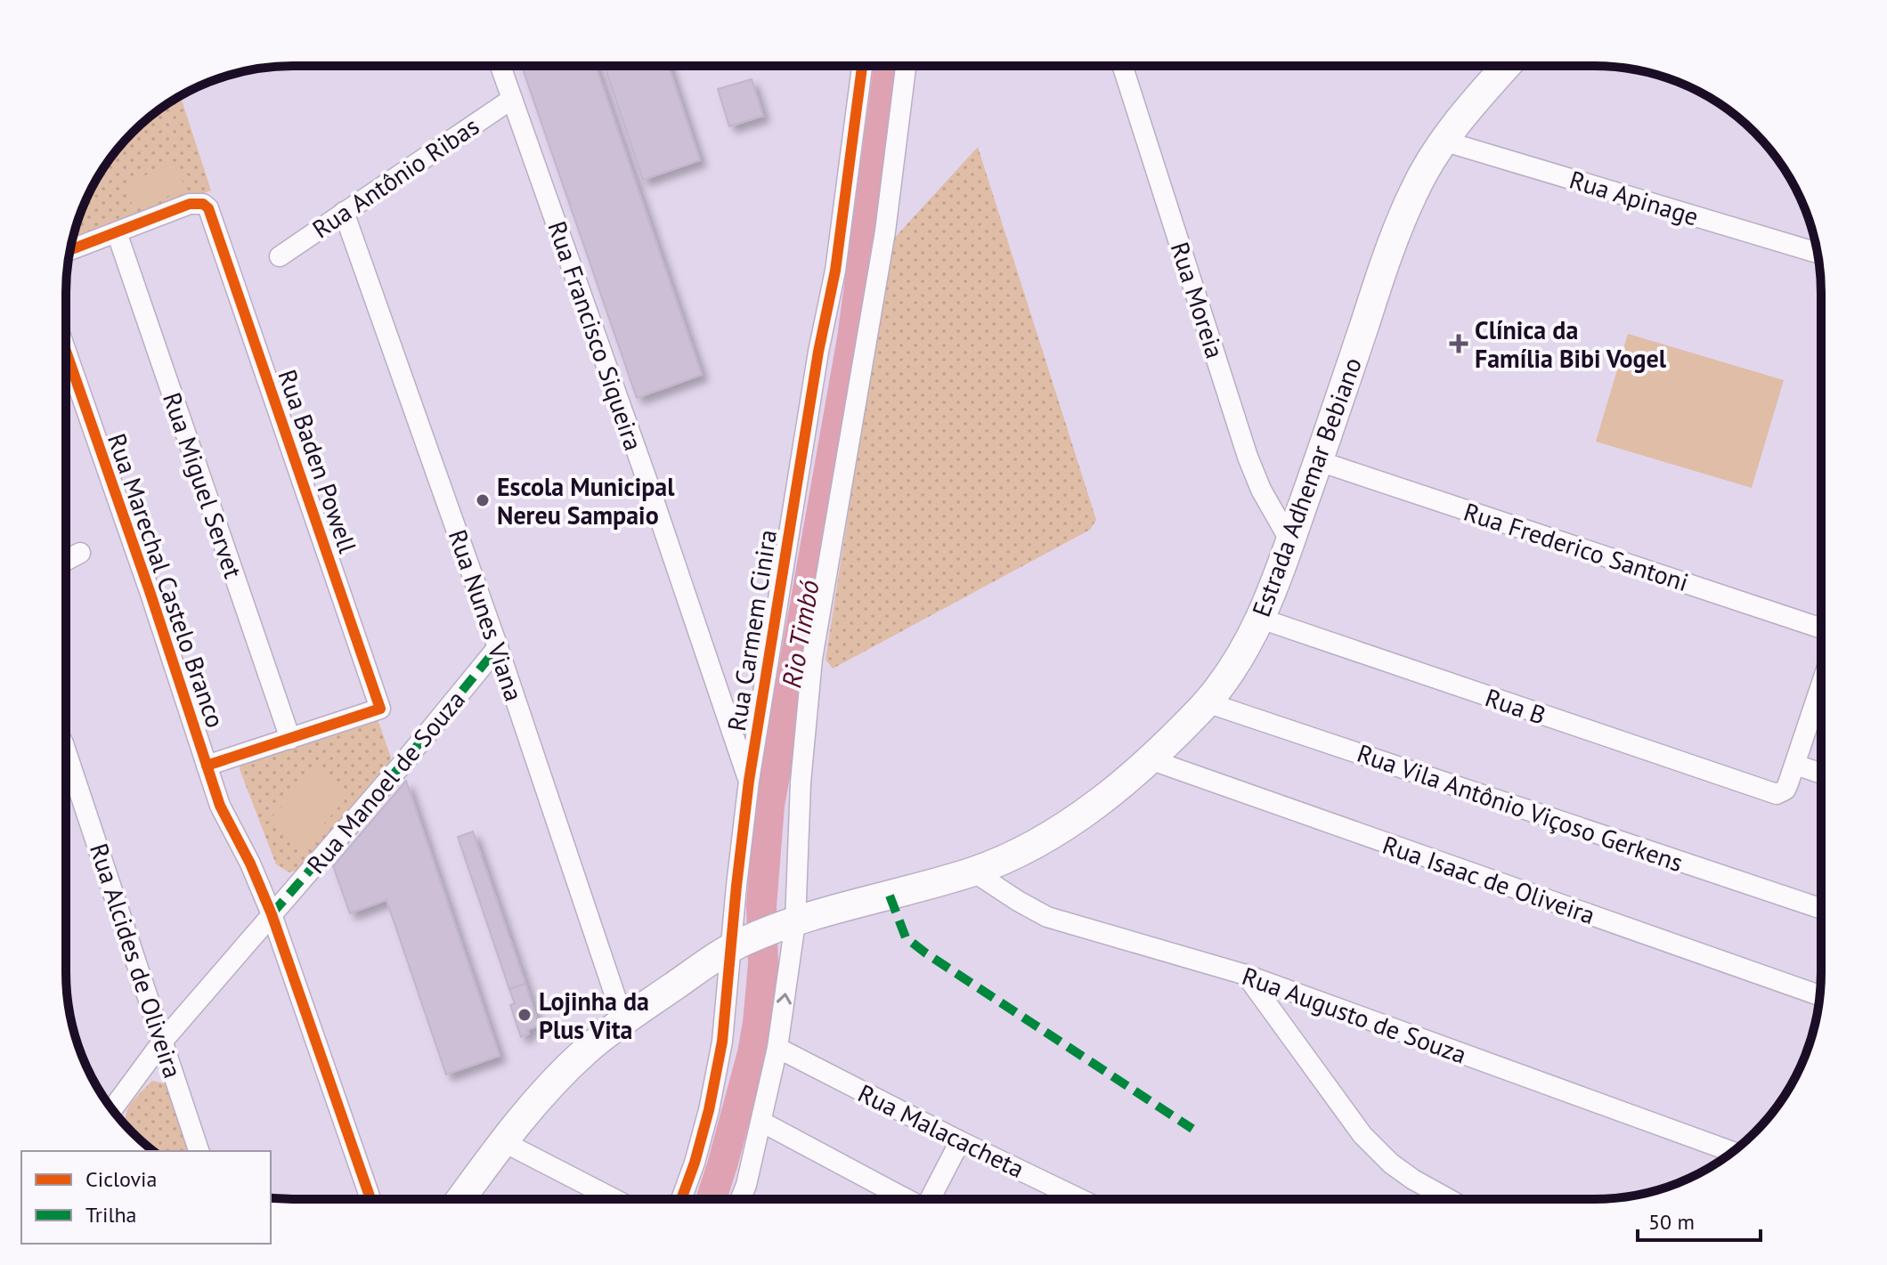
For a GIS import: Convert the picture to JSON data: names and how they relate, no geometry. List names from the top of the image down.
{
  "streets": {
    "main road": ["Estrada Adhemar Bebiano"],
    "street": [
      "Rua Antônio Ribas",
      "Rua Apinage",
      "Rua Moreia",
      "Rua Francisco Siqueira",
      "Rua Baden Powell",
      "Rua Miguel Servet",
      "Rua Frederico Santoni",
      "Rua Marechal Castelo Branco",
      "Rua Nunes Viana",
      "Rua Carmem Cinira",
      "Rua B",
      "Rua Manoel de Souza",
      "Rua Vila Antônio Viçoso Gerkens",
      "Rua Isaac de Oliveira",
      "Rua Alcides de Oliveira",
      "Rua Augusto de Souza",
      "Rua Malacacheta"
    ]
  },
  "crossings": [
    ["Rua Antônio Ribas", "Rua Francisco Siqueira"],
    ["Rua Antônio Ribas", "Rua Nunes Viana"],
    ["Rua Apinage", "Estrada Adhemar Bebiano"],
    ["Rua Moreia", "Estrada Adhemar Bebiano"],
    ["Rua Francisco Siqueira", "Rua Carmem Cinira"],
    ["Rua Baden Powell", "Rua Miguel Servet"],
    ["Rua Baden Powell", "Rua Marechal Castelo Branco"],
    ["Estrada Adhemar Bebiano", "Rua Frederico Santoni"],
    ["Estrada Adhemar Bebiano", "Rua Nunes Viana"],
    ["Estrada Adhemar Bebiano", "Rua Carmem Cinira"],
    ["Estrada Adhemar Bebiano", "Rua B"],
    ["Estrada Adhemar Bebiano", "Rua Vila Antônio Viçoso Gerkens"],
    ["Estrada Adhemar Bebiano", "Rua Isaac de Oliveira"],
    ["Estrada Adhemar Bebiano", "Rua Augusto de Souza"],
    ["Rua Marechal Castelo Branco", "Rua Manoel de Souza"],
    ["Rua Nunes Viana", "Rua Manoel de Souza"],
    ["Rua Manoel de Souza", "Rua Alcides de Oliveira"]
  ],
  "water": ["Rio Timbó"],
  "places": {
    "health": ["Clínica da Família Bibi Vogel"],
    "other": ["Escola Municipal Nereu Sampaio", "Lojinha da Plus Vita"]
  },
  "legend": ["Ciclovia", "Trilha"],
  "scale_bar": "50 m"
}
